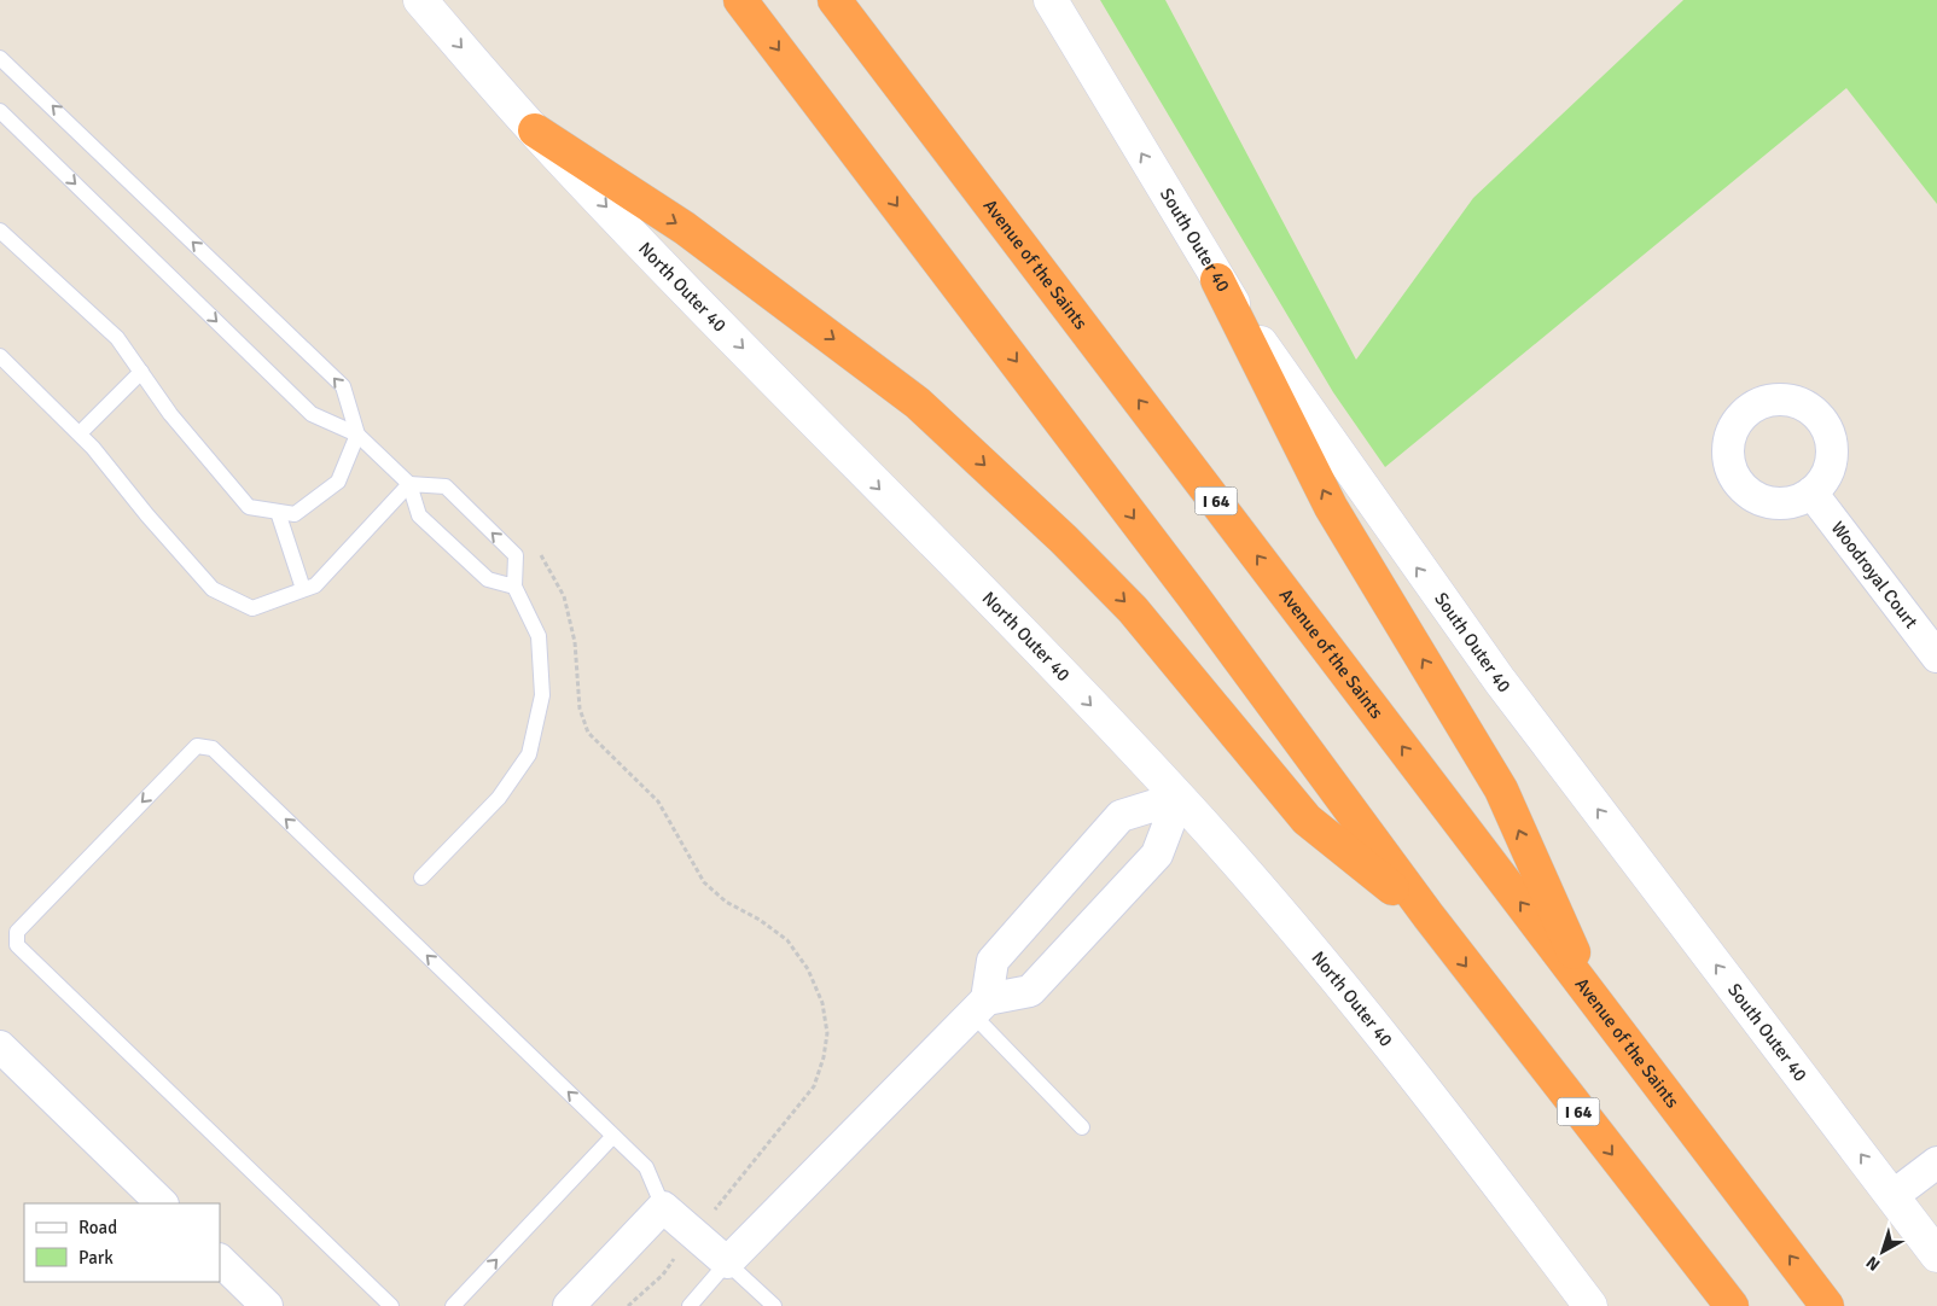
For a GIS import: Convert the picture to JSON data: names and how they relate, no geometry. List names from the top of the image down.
{
  "streets": {
    "highway": ["Avenue of the Saints", "I 64"],
    "street": ["South Outer 40", "North Outer 40", "Woodroyal Court"]
  },
  "one_way": ["South Outer 40", "North Outer 40"],
  "legend": ["Road", "Park"],
  "north": "bottom left"
}
